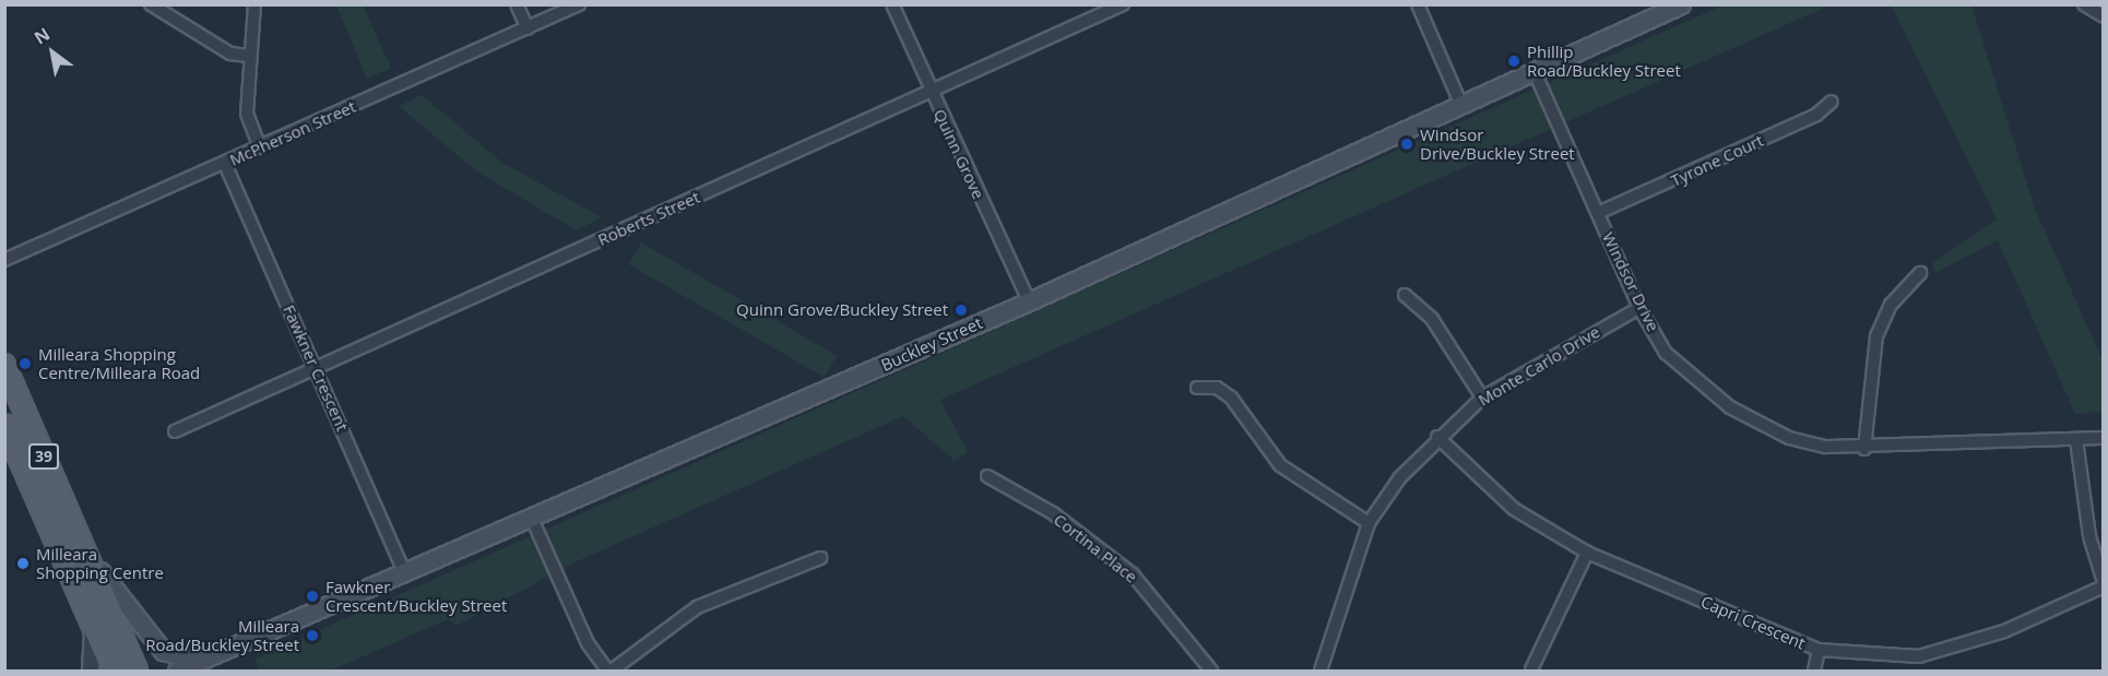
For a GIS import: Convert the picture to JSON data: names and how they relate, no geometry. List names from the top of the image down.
{
  "streets": {
    "main road": ["Buckley Street", "39"],
    "street": [
      "McPherson Street",
      "Quinn Grove",
      "Tyrone Court",
      "Roberts Street",
      "Windsor Drive",
      "Monte Carlo Drive",
      "Fawkner Crescent",
      "Cortina Place",
      "Capri Crescent"
    ]
  },
  "crossings": [
    ["McPherson Street", "Fawkner Crescent"],
    ["Quinn Grove", "Roberts Street"],
    ["Quinn Grove", "Buckley Street"],
    ["Tyrone Court", "Windsor Drive"],
    ["Roberts Street", "Fawkner Crescent"],
    ["Windsor Drive", "Buckley Street"],
    ["Windsor Drive", "Monte Carlo Drive"],
    ["Buckley Street", "Fawkner Crescent"],
    ["Monte Carlo Drive", "Capri Crescent"]
  ],
  "places": [
    "Phillip Road/Buckley Street",
    "Windsor Drive/Buckley Street",
    "Quinn Grove/Buckley Street",
    "Milleara Shopping Centre/Milleara Road",
    "Milleara Shopping Centre",
    "Fawkner Crescent/Buckley Street",
    "Milleara Road/Buckley Street"
  ],
  "north": "top left"
}
